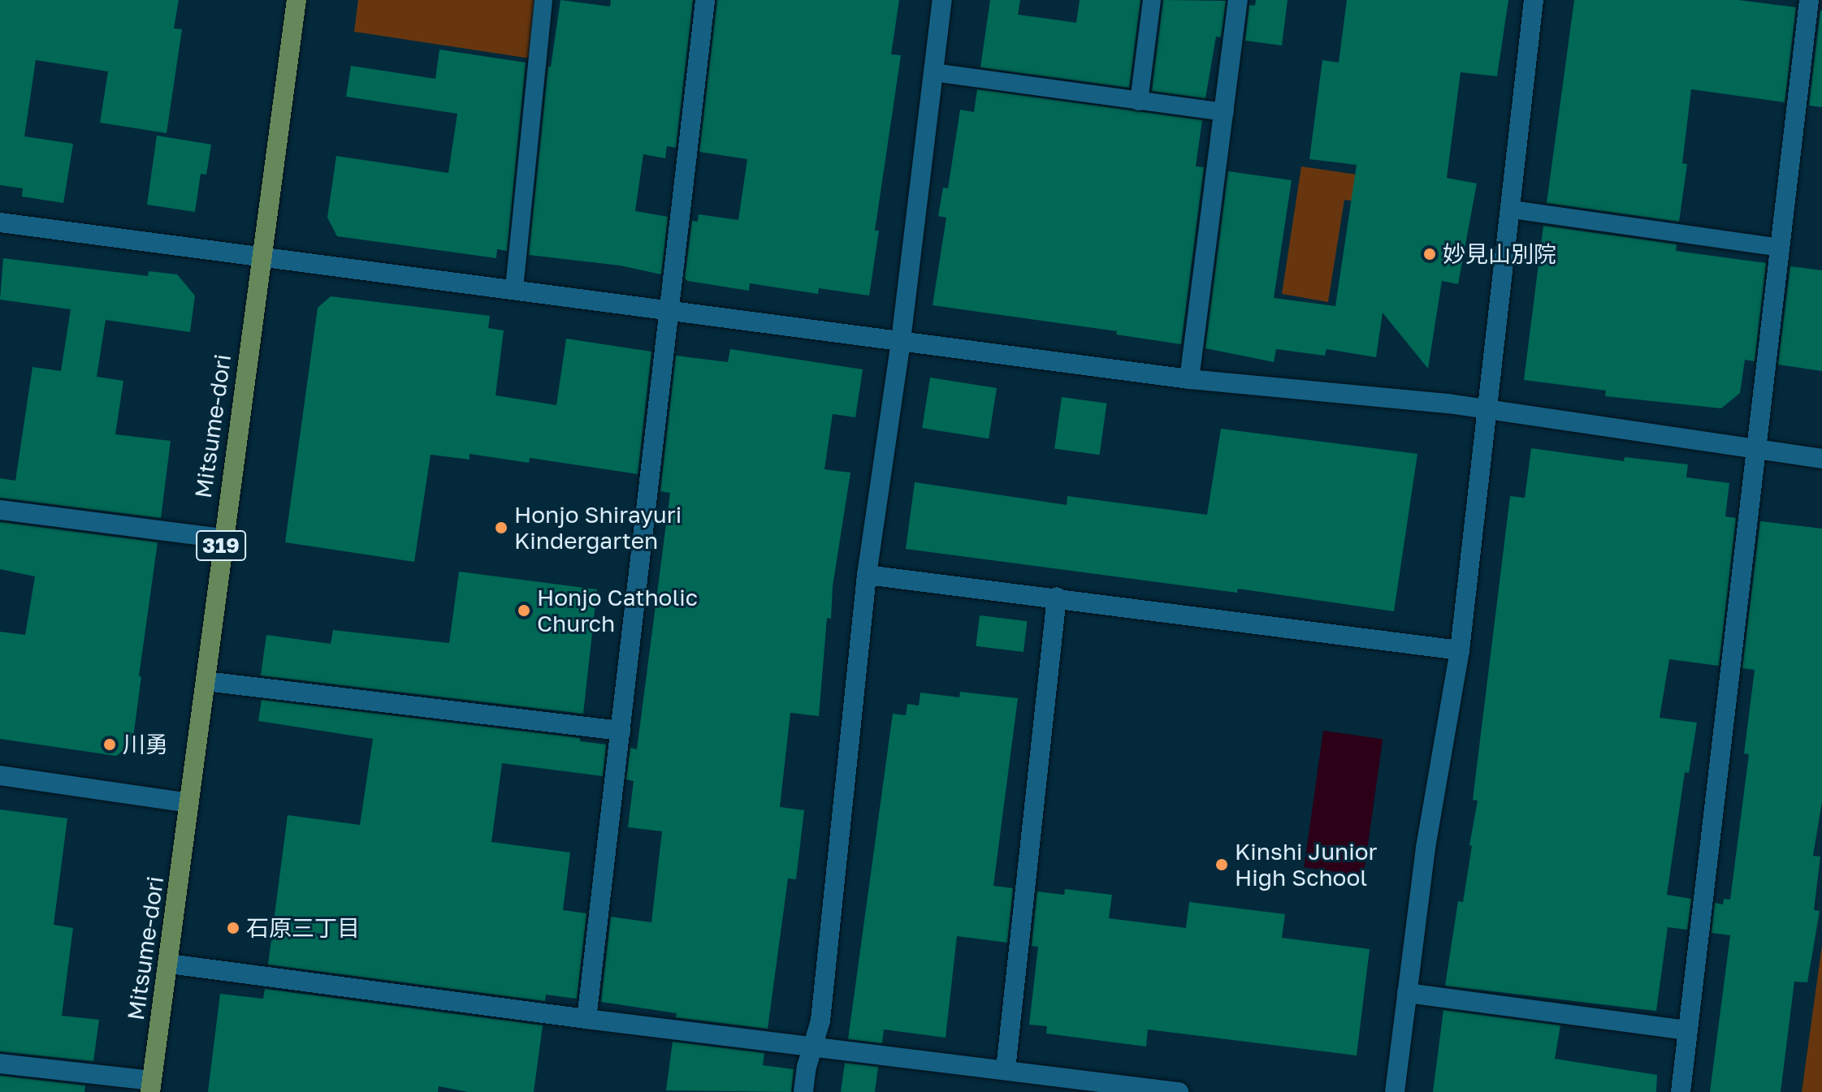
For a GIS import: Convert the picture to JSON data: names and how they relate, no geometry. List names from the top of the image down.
{
  "streets": {
    "main road": ["Mitsume-dori", "319"]
  },
  "places": [
    "妙見山別院",
    "Honjo Shirayuri Kindergarten",
    "Honjo Catholic Church",
    "川勇",
    "Kinshi Junior High School",
    "石原三丁目"
  ]
}
